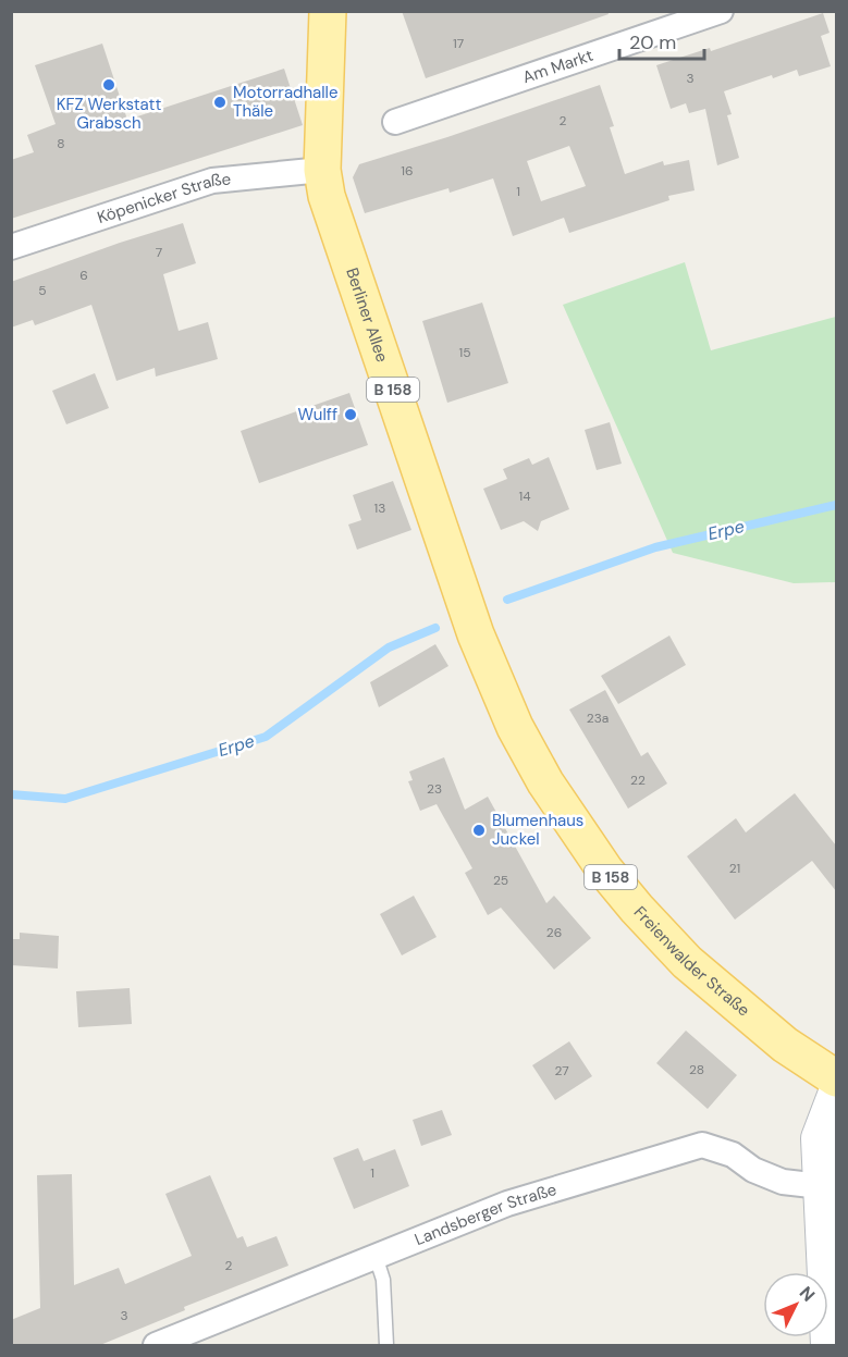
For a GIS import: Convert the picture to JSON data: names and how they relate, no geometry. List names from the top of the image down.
{
  "streets": {
    "main road": ["Berliner Allee", "B 158", "Freienwalder Straße"],
    "street": ["Am Markt", "Köpenicker Straße", "Landsberger Straße"]
  },
  "crossings": [
    ["Köpenicker Straße", "Berliner Allee"],
    ["Berliner Allee", "Freienwalder Straße"]
  ],
  "water": ["Erpe"],
  "places": [
    "KFZ Werkstatt Grabsch",
    "Motorradhalle Thäle",
    "Wulff",
    "Blumenhaus Juckel"
  ],
  "house_numbers": [
    "17",
    "3",
    "2",
    "8",
    "16",
    "1",
    "7",
    "6",
    "5",
    "15",
    "14",
    "13",
    "23a",
    "22",
    "23",
    "21",
    "25",
    "26",
    "28",
    "27",
    "1",
    "2",
    "3"
  ],
  "scale_bar": "20 m",
  "north": "top right"
}
